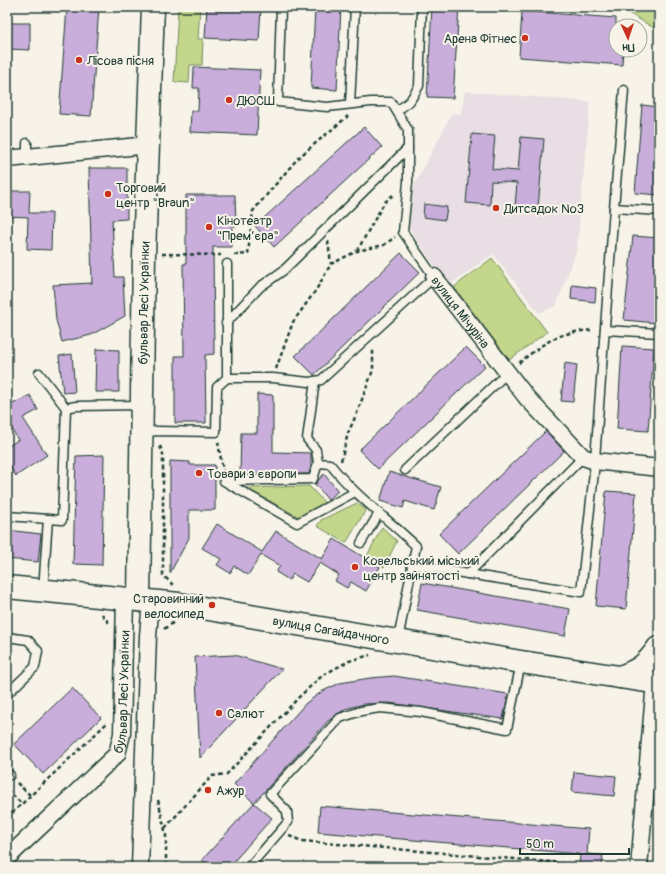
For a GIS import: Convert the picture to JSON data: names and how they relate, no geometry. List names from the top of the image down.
{
  "streets": {
    "street": ["бульвар Лесі Українки", "вулиця Мічуріна", "вулиця Сагайдачного"]
  },
  "crossings": [
    ["бульвар Лесі Українки", "вулиця Сагайдачного"]
  ],
  "places": [
    "Арена Фітнес",
    "Лісова пісня",
    "ДЮСШ",
    "Торговий центр \"Braun\"",
    "Дитсадок №3",
    "Кінотеатр \"Прем’єра\"",
    "Товари з європи",
    "Ковельський міський центр зайнятості",
    "Старовинний велосипед",
    "Салют",
    "Ажур"
  ],
  "scale_bar": "50 m",
  "north": "bottom"
}
